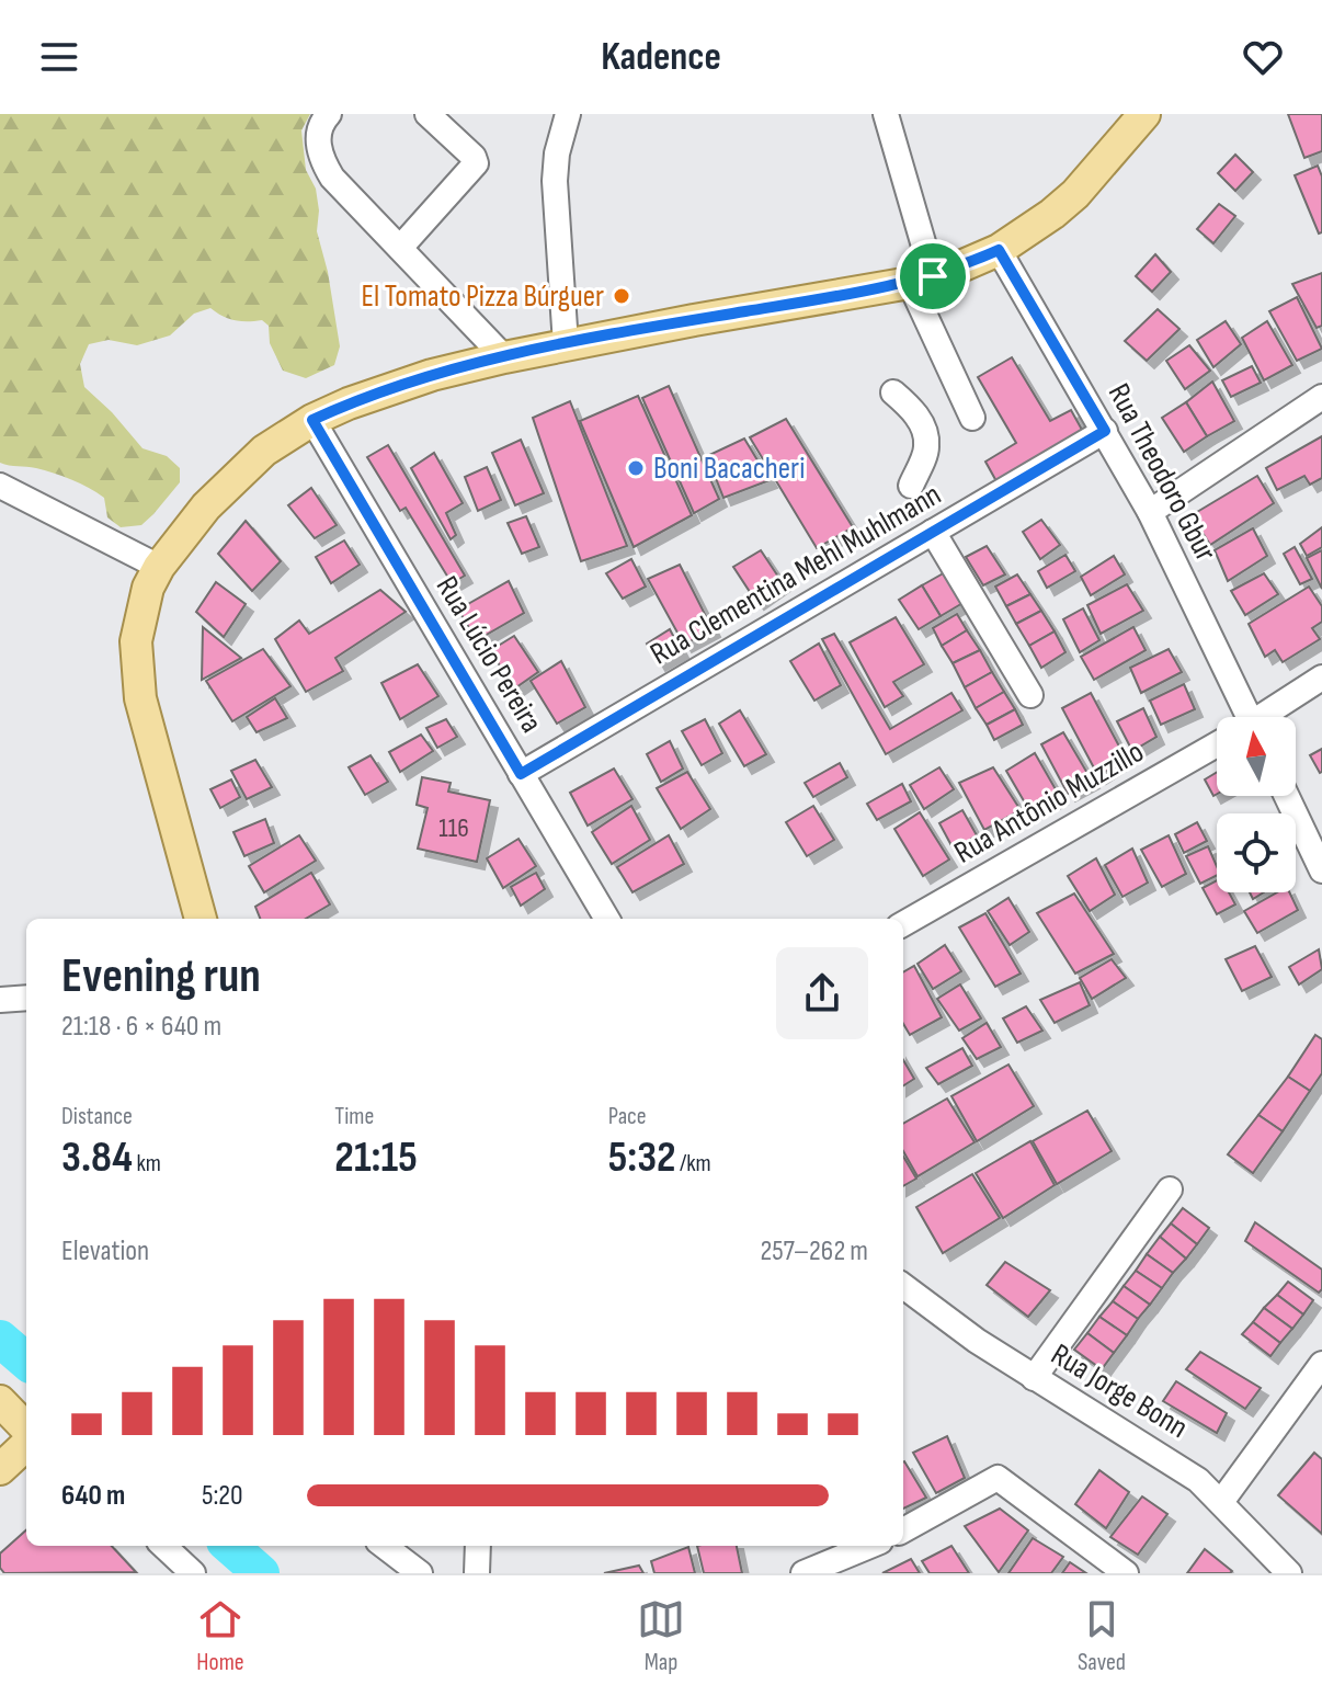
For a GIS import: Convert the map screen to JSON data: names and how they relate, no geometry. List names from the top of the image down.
{
  "streets": {
    "street": [
      "Rua Theodoro Gbur",
      "Rua Clementina Mehl Muhlmann",
      "Rua Lúcio Pereira",
      "Rua Antônio Muzzillo",
      "Rua Jorge Bonn"
    ]
  },
  "crossings": [
    ["Rua Theodoro Gbur", "Rua Clementina Mehl Muhlmann"],
    ["Rua Clementina Mehl Muhlmann", "Rua Lúcio Pereira"]
  ],
  "places": ["El Tomato Pizza Búrguer", "Boni Bacacheri"],
  "house_numbers": ["116"],
  "north": "top",
  "page": {
    "header": "Kadence",
    "heading": ["Evening run", "21:18 · 6 × 640 m"],
    "stats": [
      ["Distance", "3.84 km"],
      ["Time", "21:15"],
      ["Pace", "5:32 /km"]
    ],
    "chart": ["Elevation", "257–262 m"],
    "list": [
      {
        "name": "640 m",
        "note": "5:20"
      }
    ],
    "tabs": ["Home", "Map", "Saved"]
  }
}
